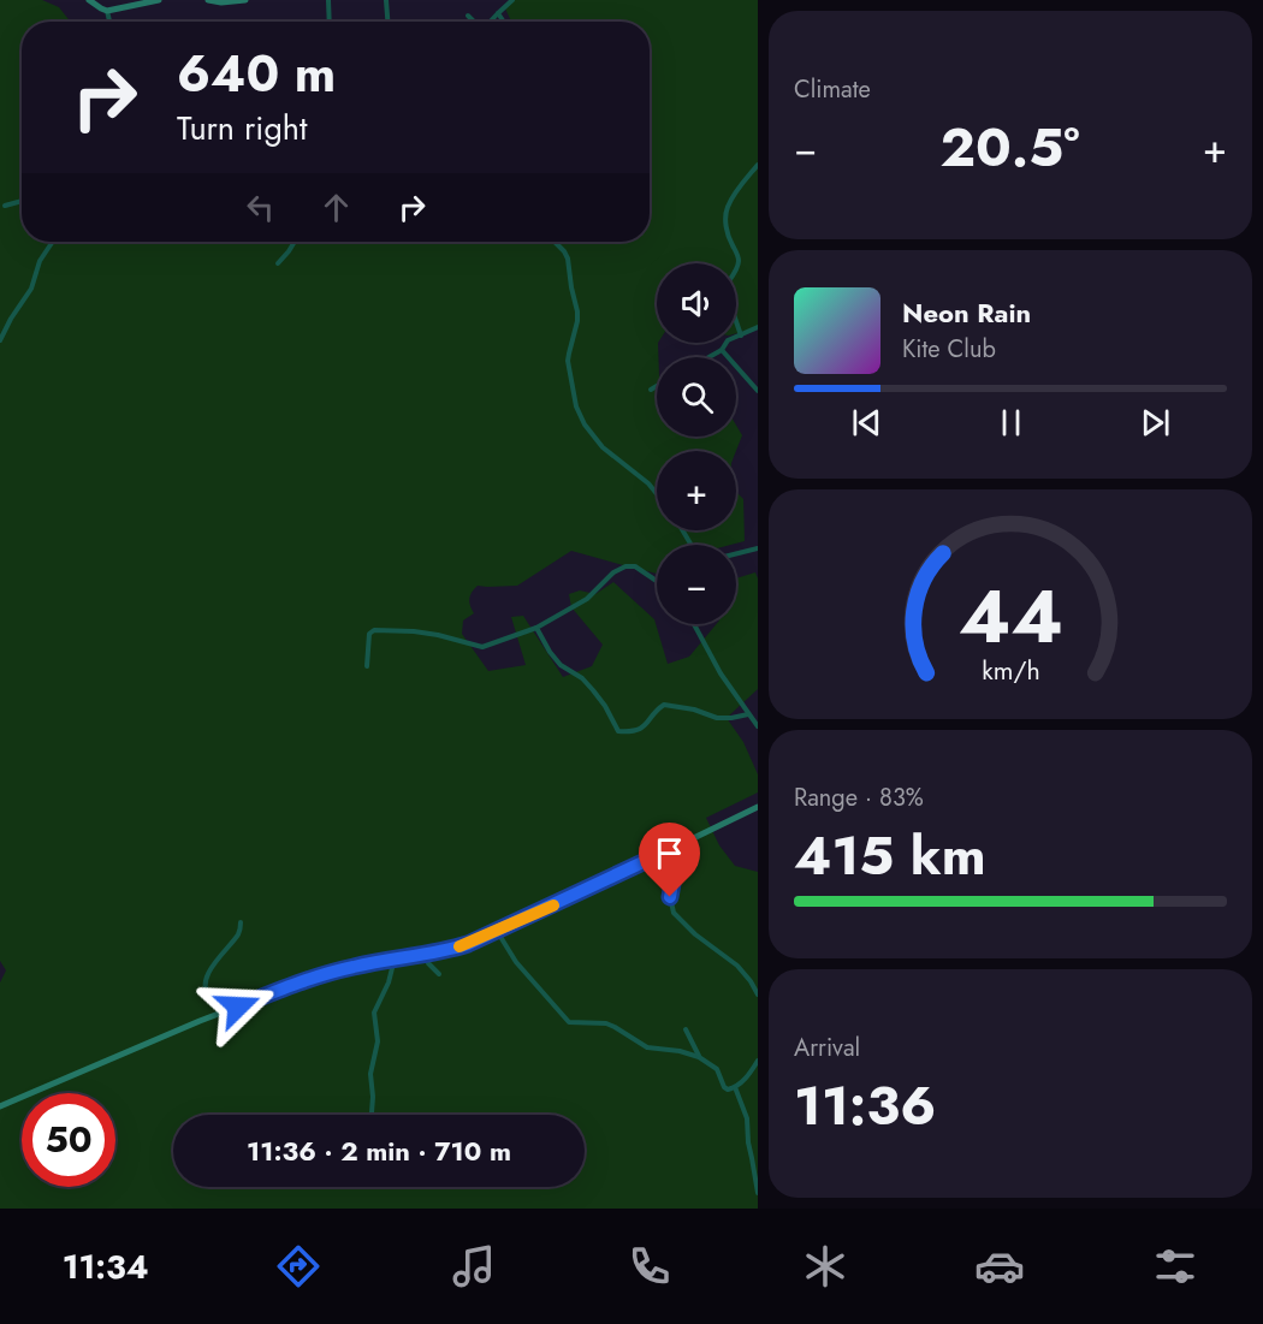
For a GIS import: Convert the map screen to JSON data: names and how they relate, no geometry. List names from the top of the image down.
{
  "page": {
    "tile": [
      "Climate",
      ["Range · 83%", "415 km"],
      ["Arrival", "11:36"]
    ],
    "turn": ["640 m", "Turn right"],
    "heat": ["−", "20.5°", "+"],
    "map_buttons": ["+", "−"],
    "song": ["Neon Rain", "Kite Club"],
    "limit": "50",
    "trip": "11:36 · 2 min · 710 m",
    "tabs": "11:34",
    "gauge": ["44", "km/h"]
  }
}
